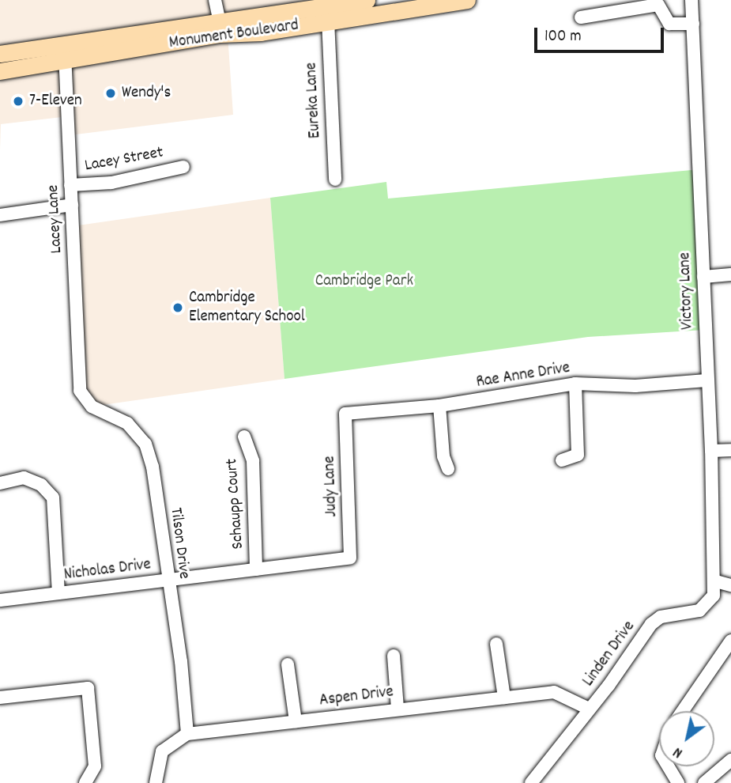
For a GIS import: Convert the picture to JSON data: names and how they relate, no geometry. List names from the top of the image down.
{
  "streets": {
    "main road": ["Monument Boulevard"],
    "street": [
      "Eureka Lane",
      "Lacey Street",
      "Lacey Lane",
      "Victory Lane",
      "Rae Anne Drive",
      "Judy Lane",
      "Schaupp Court",
      "Tilson Drive",
      "Nicholas Drive",
      "Linden Drive",
      "Aspen Drive"
    ]
  },
  "crossings": [
    ["Monument Boulevard", "Eureka Lane"],
    ["Monument Boulevard", "Lacey Lane"],
    ["Lacey Street", "Lacey Lane"],
    ["Lacey Lane", "Tilson Drive"],
    ["Victory Lane", "Rae Anne Drive"],
    ["Victory Lane", "Linden Drive"],
    ["Rae Anne Drive", "Judy Lane"],
    ["Judy Lane", "Nicholas Drive"],
    ["Schaupp Court", "Nicholas Drive"],
    ["Tilson Drive", "Nicholas Drive"],
    ["Tilson Drive", "Aspen Drive"],
    ["Linden Drive", "Aspen Drive"]
  ],
  "parks": ["Cambridge Park"],
  "places": ["Wendy's", "7-Eleven", "Cambridge Elementary School"],
  "scale_bar": "100 m",
  "north": "bottom left"
}
